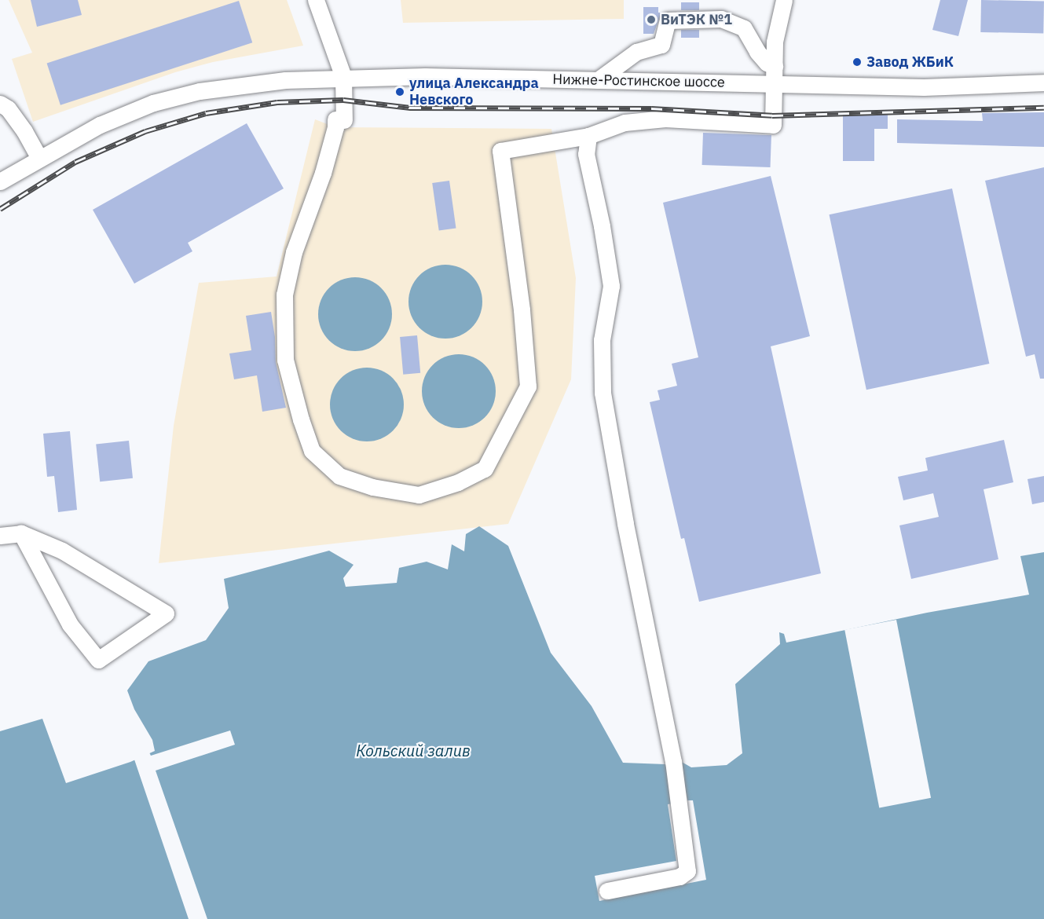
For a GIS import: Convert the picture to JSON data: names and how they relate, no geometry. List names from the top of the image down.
{
  "streets": {
    "street": ["Нижне-Ростинское шоссе"]
  },
  "water": ["Кольский залив"],
  "places": ["ВиТЭК №1", "Завод ЖБиК", "улица Александра Невского"]
}
